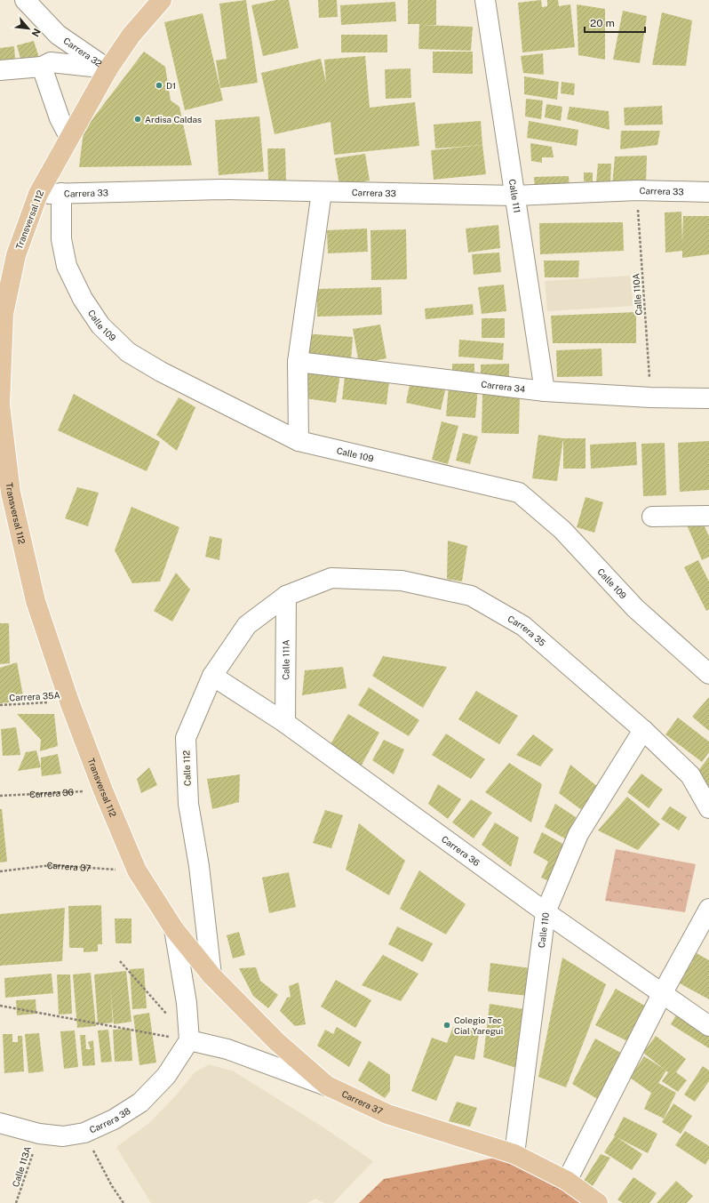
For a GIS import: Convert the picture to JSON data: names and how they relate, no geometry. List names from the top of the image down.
{
  "streets": {
    "main road": ["Transversal 112", "Carrera 37"],
    "street": [
      "Carrera 32",
      "Carrera 33",
      "Calle 111",
      "Calle 109",
      "Carrera 34",
      "Carrera 35",
      "Calle 111A",
      "Calle 112",
      "Carrera 36",
      "Calle 110",
      "Carrera 38"
    ],
    "path": ["Calle 110A", "Carrera 35A", "Calle 113A"]
  },
  "crossings": [
    ["Carrera 32", "Transversal 112"],
    ["Carrera 33", "Calle 111"],
    ["Carrera 33", "Transversal 112"],
    ["Carrera 33", "Calle 110A"],
    ["Carrera 33", "Calle 109"],
    ["Calle 111", "Carrera 34"],
    ["Transversal 112", "Carrera 35A"],
    ["Transversal 112", "Carrera 36"],
    ["Transversal 112", "Carrera 37"],
    ["Calle 110A", "Carrera 34"],
    ["Carrera 35", "Calle 111A"],
    ["Carrera 35", "Calle 112"],
    ["Carrera 35", "Calle 110"],
    ["Calle 111A", "Calle 112"],
    ["Calle 111A", "Carrera 36"],
    ["Calle 112", "Carrera 36"],
    ["Calle 112", "Carrera 37"],
    ["Carrera 36", "Calle 110"],
    ["Carrera 37", "Calle 110"],
    ["Carrera 38", "Calle 113A"]
  ],
  "places": ["D1", "Ardisa Caldas", "Colegio Tec Cial Yaregui"],
  "scale_bar": "20 m",
  "north": "bottom right"
}
